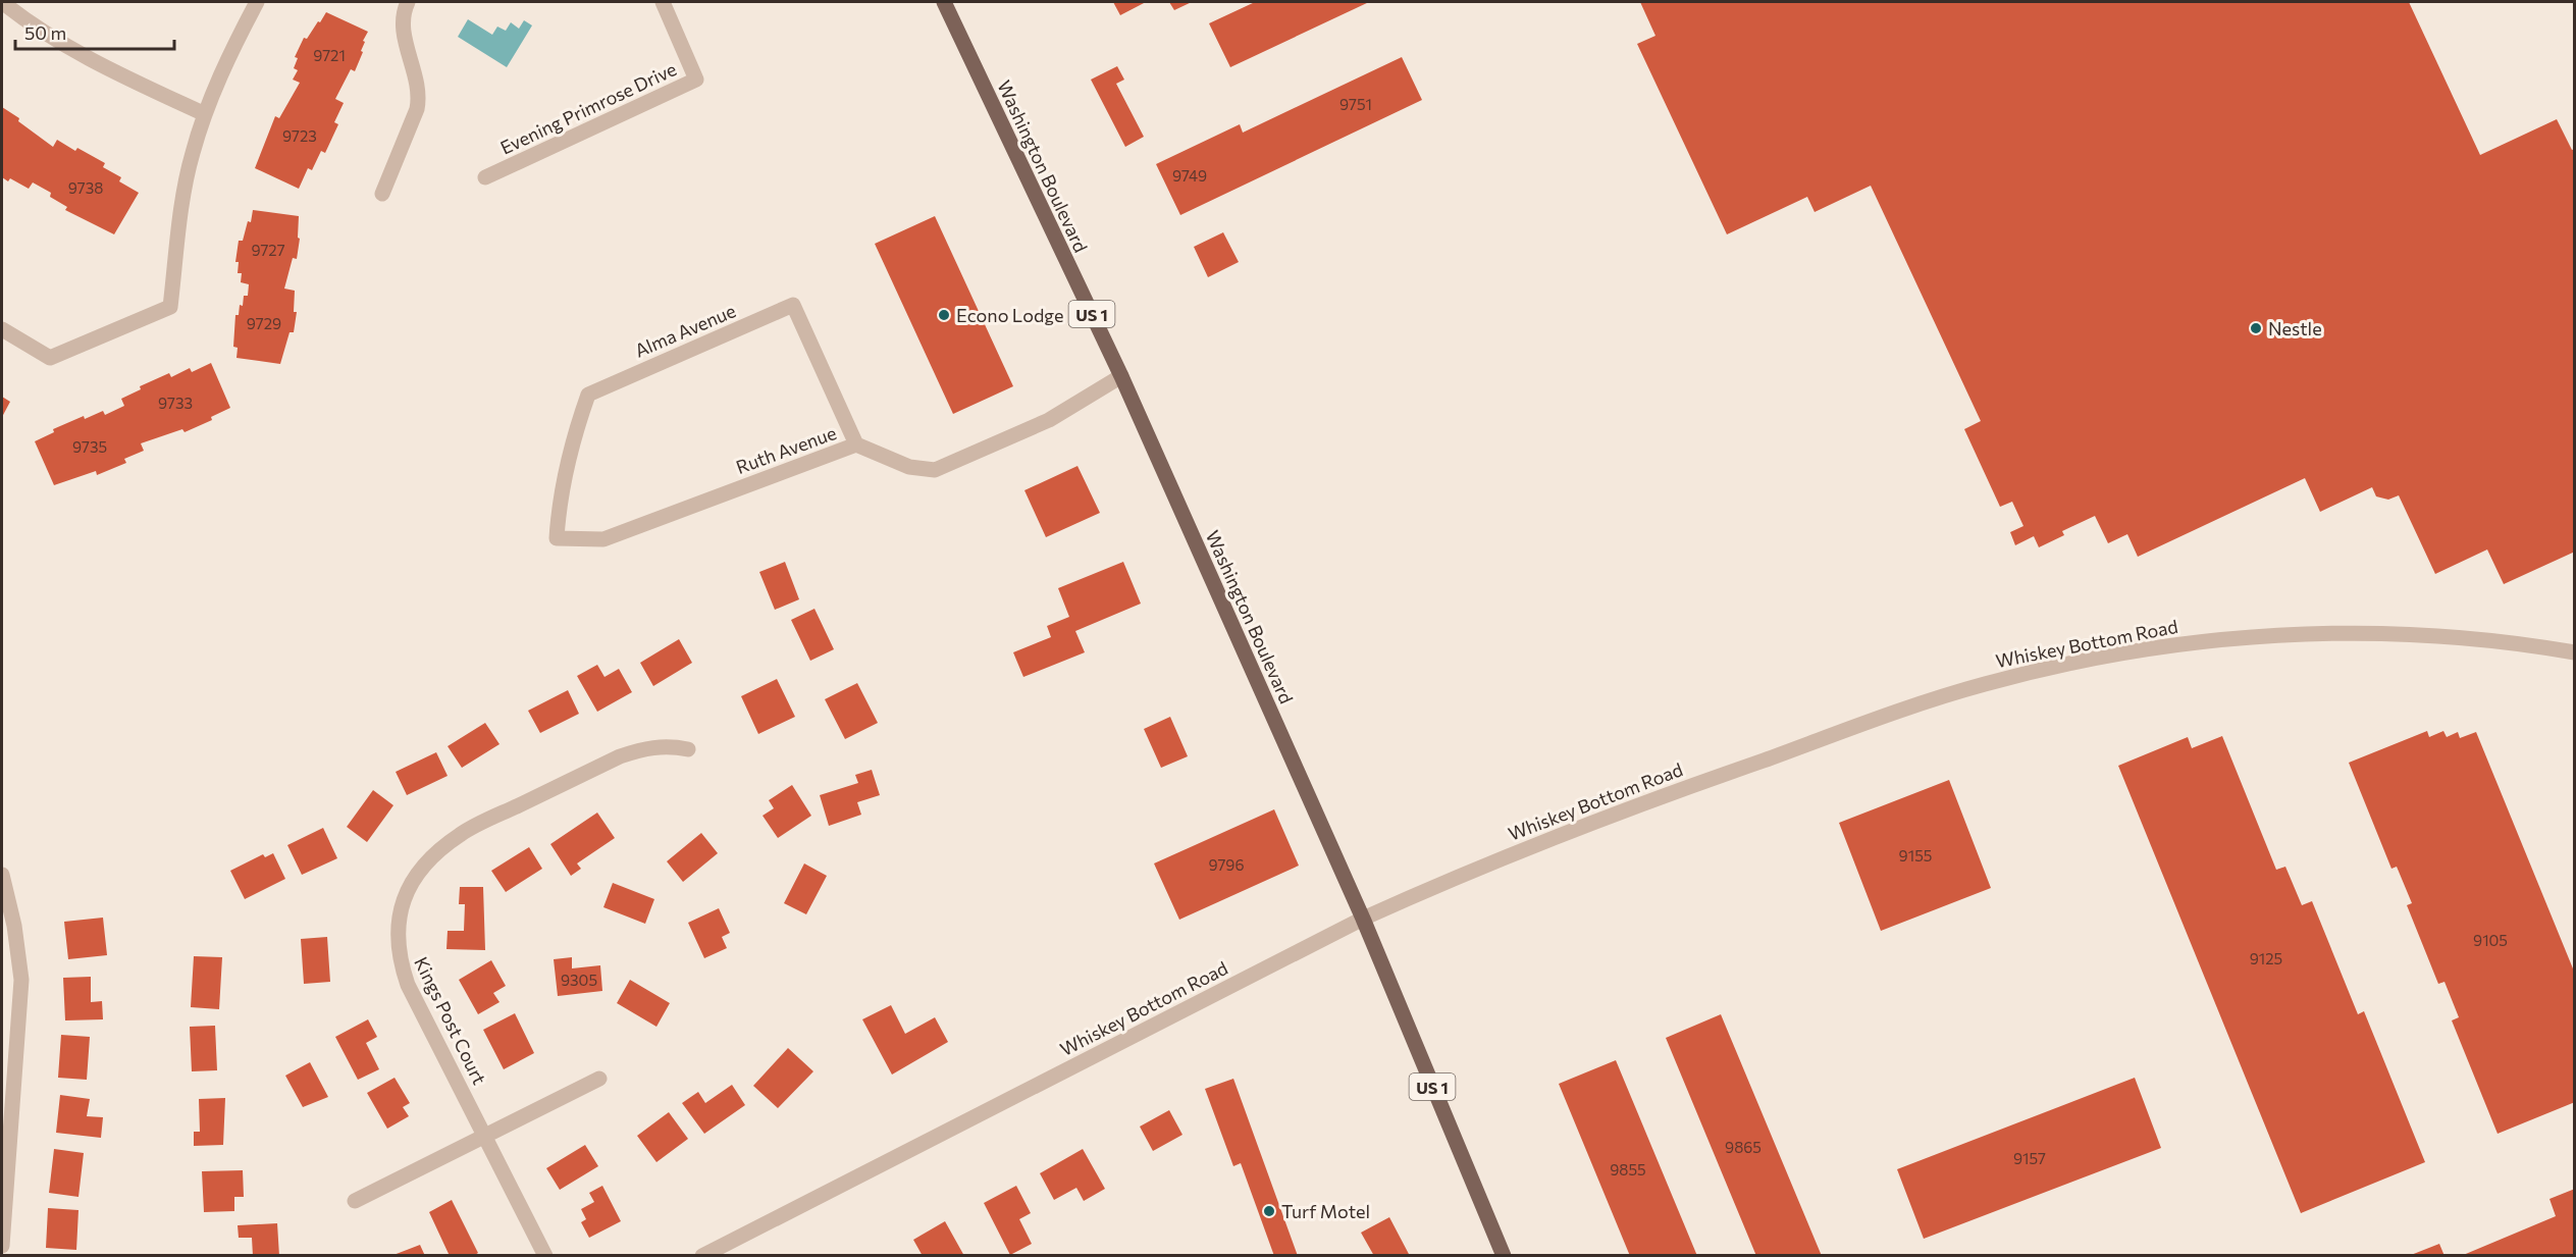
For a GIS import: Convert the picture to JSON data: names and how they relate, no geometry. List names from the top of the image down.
{
  "streets": {
    "main road": ["Washington Boulevard", "US 1"],
    "street": [
      "Evening Primrose Drive",
      "Alma Avenue",
      "Ruth Avenue",
      "Whiskey Bottom Road",
      "Kings Post Court"
    ]
  },
  "crossings": [
    ["Washington Boulevard", "Ruth Avenue"],
    ["Washington Boulevard", "Whiskey Bottom Road"],
    ["Alma Avenue", "Ruth Avenue"]
  ],
  "places": ["Econo Lodge", "Nestle", "Turf Motel"],
  "house_numbers": [
    "9721",
    "9751",
    "9723",
    "9749",
    "9738",
    "9727",
    "9729",
    "9733",
    "9735",
    "9155",
    "9796",
    "9105",
    "9125",
    "9305",
    "9865",
    "9157",
    "9855"
  ],
  "scale_bar": "50 m"
}
